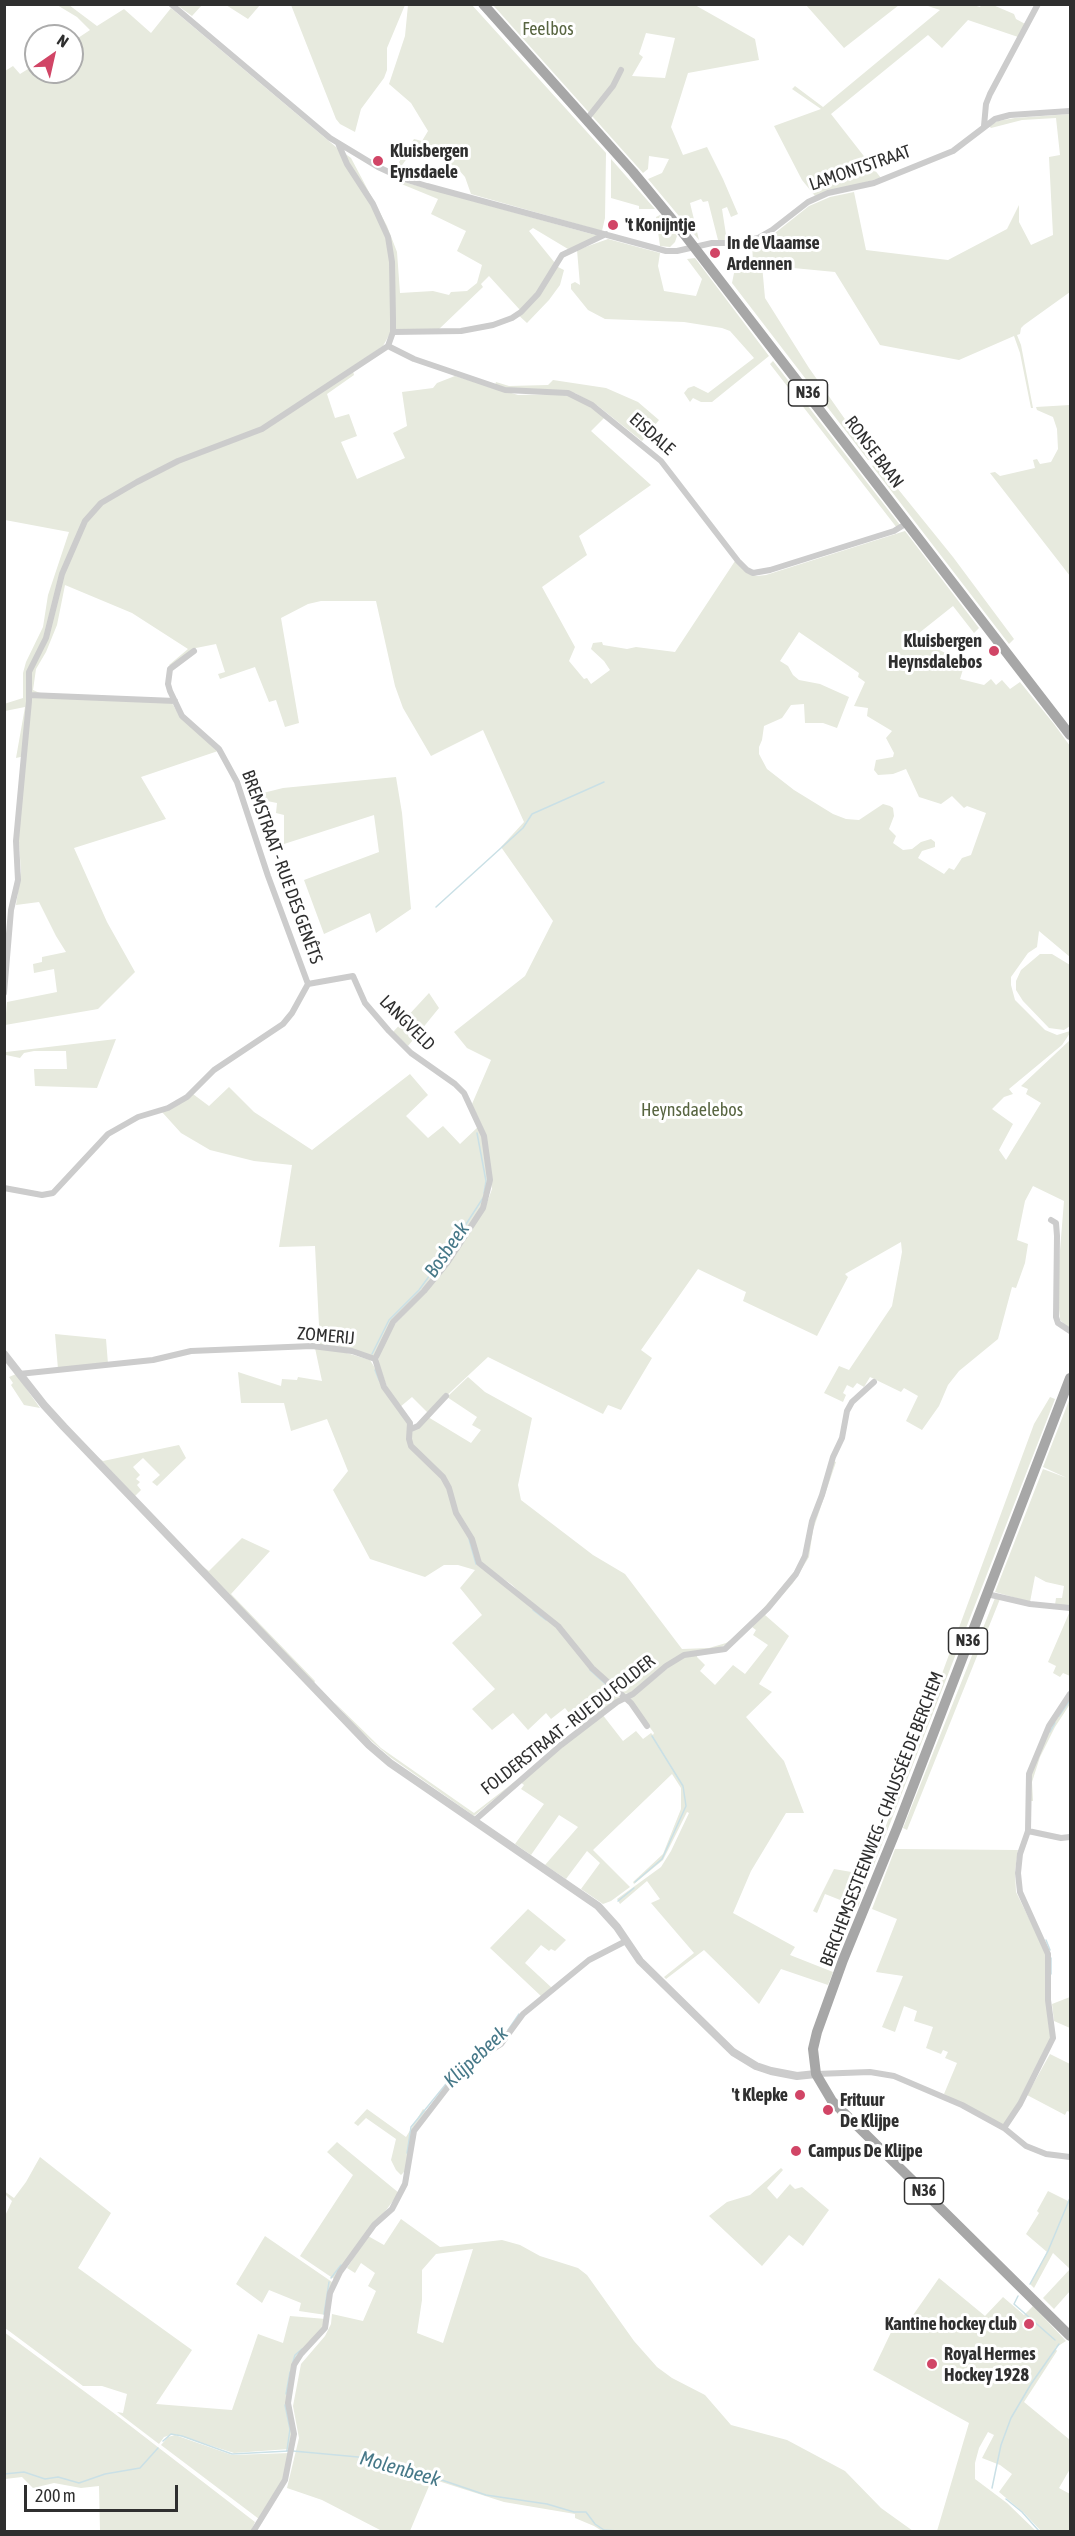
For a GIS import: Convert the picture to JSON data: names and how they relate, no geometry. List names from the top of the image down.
{
  "streets": {
    "main road": ["N36", "RONSE BAAN", "BERCHEMSESTEENWEG - CHAUSSÉE DE BERCHEM"],
    "street": [
      "LAMONTSTRAAT",
      "EISDALE",
      "BREMSTRAAT - RUE DES GENÊTS",
      "LANGVELD",
      "ZOMERIJ",
      "FOLDERSTRAAT - RUE DU FOLDER"
    ]
  },
  "crossings": [
    ["LAMONTSTRAAT", "RONSE BAAN"],
    ["N36", "BERCHEMSESTEENWEG - CHAUSSÉE DE BERCHEM"],
    ["EISDALE", "RONSE BAAN"],
    ["BREMSTRAAT - RUE DES GENÊTS", "LANGVELD"],
    ["LANGVELD", "ZOMERIJ"],
    ["ZOMERIJ", "FOLDERSTRAAT - RUE DU FOLDER"]
  ],
  "water": ["Bosbeek", "Klijpebeek", "Molenbeek"],
  "parks": ["Feelbos", "Heynsdaelebos"],
  "places": [
    "Kluisbergen Eynsdaele",
    "'t Konijntje",
    "In de Vlaamse Ardennen",
    "Kluisbergen Heynsdalebos",
    "'t Klepke",
    "Frituur De Klijpe",
    "Campus De Klijpe",
    "Kantine hockey club",
    "Royal Hermes Hockey 1928"
  ],
  "scale_bar": "200 m",
  "north": "top right"
}
